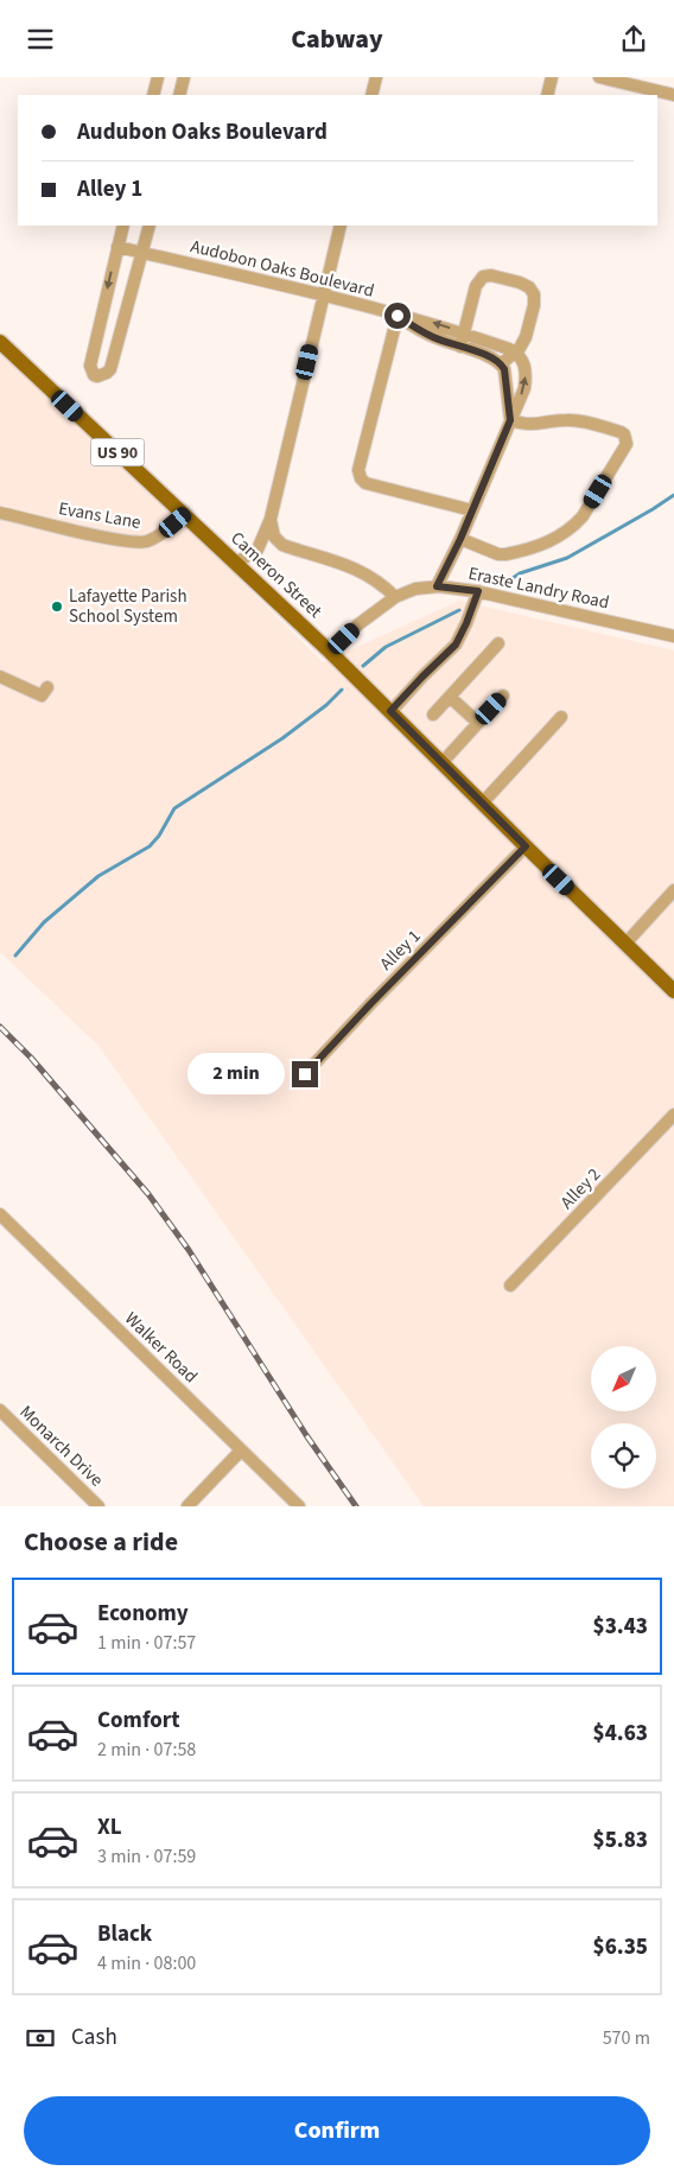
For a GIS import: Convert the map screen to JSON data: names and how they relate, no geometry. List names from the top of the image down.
{
  "streets": {
    "main road": ["US 90", "Cameron Street"],
    "street": [
      "Audobon Oaks Boulevard",
      "Evans Lane",
      "Eraste Landry Road",
      "Alley 1",
      "Alley 2",
      "Walker Road",
      "Monarch Drive"
    ]
  },
  "crossings": [
    ["Evans Lane", "Cameron Street"],
    ["Cameron Street", "Eraste Landry Road"],
    ["Cameron Street", "Alley 1"]
  ],
  "places": ["Lafayette Parish School System"],
  "north": "bottom left",
  "page": {
    "header": "Cabway",
    "banner": ["Audubon Oaks Boulevard", "Alley 1"],
    "bubble": "2 min",
    "heading": "Choose a ride",
    "list": [
      {
        "name": "Economy",
        "note": "1 min · 07:57",
        "value": "$3.43"
      },
      {
        "name": "Comfort",
        "note": "2 min · 07:58",
        "value": "$4.63"
      },
      {
        "name": "XL",
        "note": "3 min · 07:59",
        "value": "$5.83"
      },
      {
        "name": "Black",
        "note": "4 min · 08:00",
        "value": "$6.35"
      }
    ],
    "pay": ["Cash", "570 m"],
    "buttons": "Confirm"
  }
}
